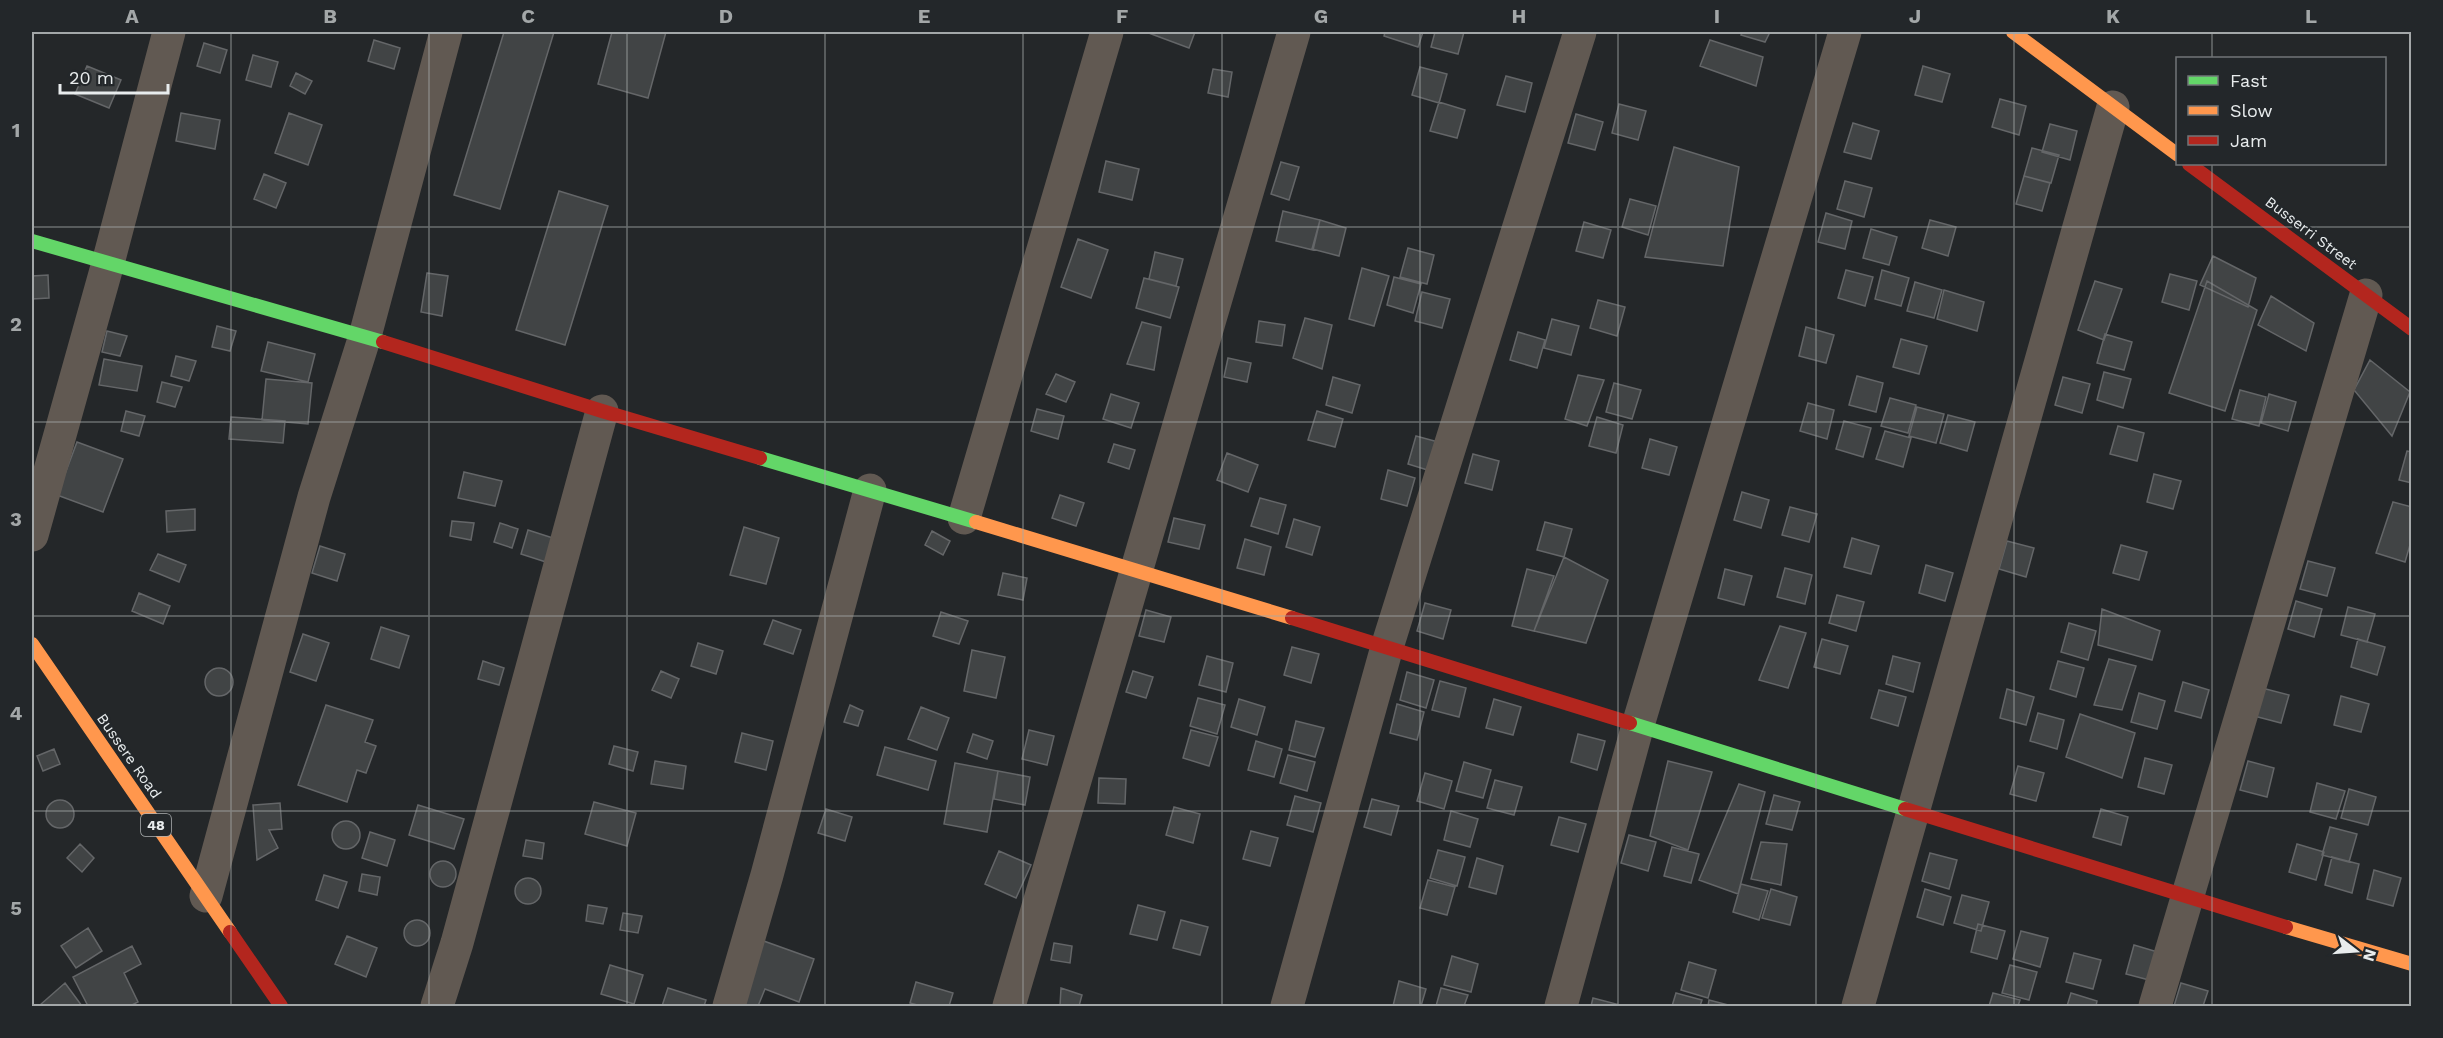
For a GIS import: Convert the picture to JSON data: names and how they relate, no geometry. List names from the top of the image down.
{
  "streets": {
    "street": ["Busserri Street", "Bussere Road", "48"]
  },
  "legend": ["Fast", "Slow", "Jam"],
  "scale_bar": "20 m",
  "north": "right",
  "grid": {
    "columns": [
      "A",
      "B",
      "C",
      "D",
      "E",
      "F",
      "G",
      "H",
      "I",
      "J",
      "K",
      "L"
    ],
    "rows": [
      "1",
      "2",
      "3",
      "4",
      "5"
    ]
  }
}
